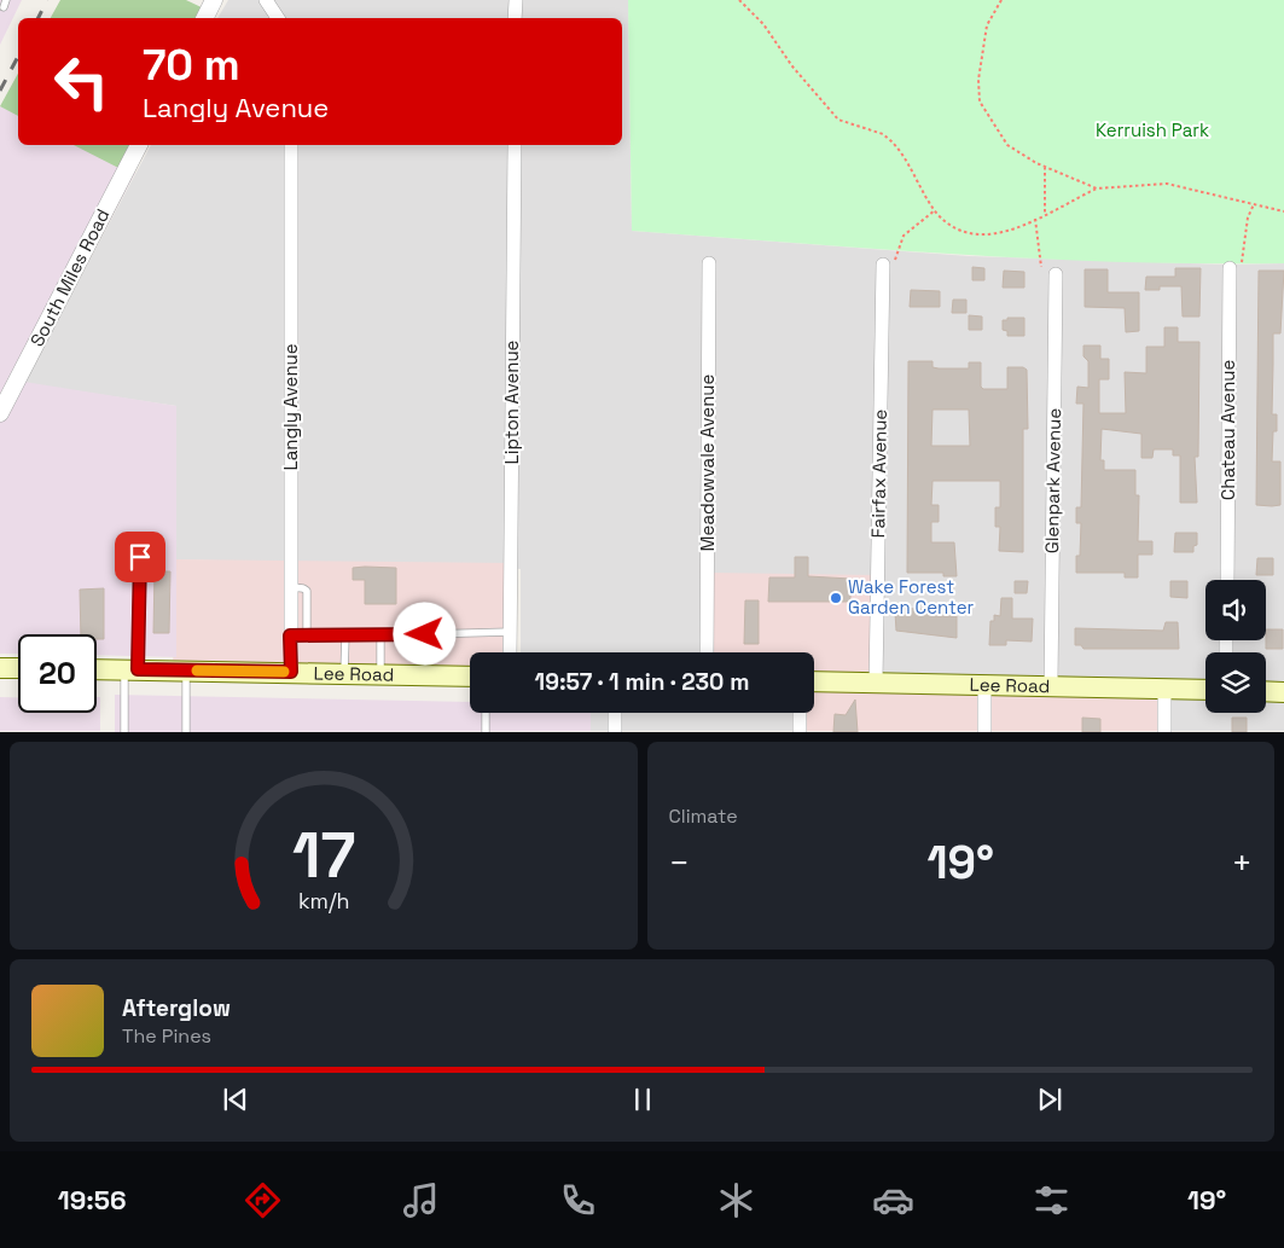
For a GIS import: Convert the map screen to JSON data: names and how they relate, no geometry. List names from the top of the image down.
{
  "streets": {
    "main road": ["Lee Road"],
    "street": [
      "South Miles Road",
      "Lipton Avenue",
      "Langly Avenue",
      "Chateau Avenue",
      "Meadowvale Avenue",
      "Fairfax Avenue",
      "Glenpark Avenue"
    ]
  },
  "crossings": [
    ["Langly Avenue", "Lee Road"],
    ["Fairfax Avenue", "Lee Road"],
    ["Glenpark Avenue", "Lee Road"]
  ],
  "parks": ["Kerruish Park"],
  "places": ["Wake Forest Garden Center"],
  "page": {
    "turn": ["70 m", "Langly Avenue"],
    "limit": "20",
    "trip": "19:57 · 1 min · 230 m",
    "tile": "Climate",
    "heat": ["−", "19°", "+"],
    "song": ["Afterglow", "The Pines"],
    "tabs": ["19:56", "19°"],
    "gauge": ["17", "km/h"]
  }
}
